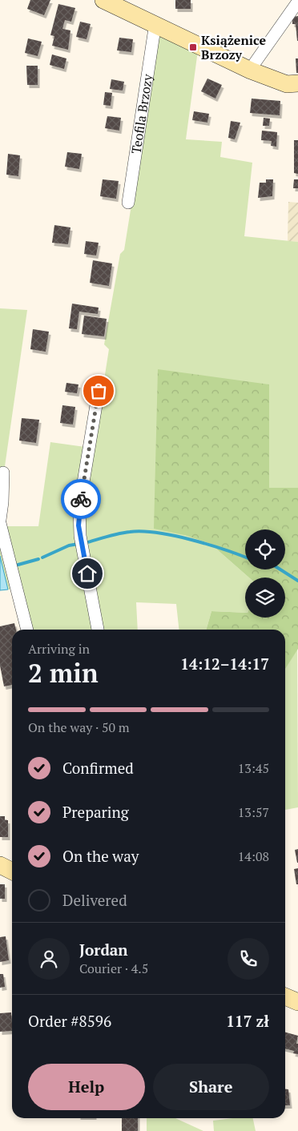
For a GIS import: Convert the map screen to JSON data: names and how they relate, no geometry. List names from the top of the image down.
{
  "streets": {
    "street": ["Teofila Brzozy"]
  },
  "places": {
    "transit": ["Książenice Brzozy"]
  },
  "page": {
    "heading": ["2 min", "Arriving in", "14:12–14:17"],
    "panel": [
      "Jordan",
      "Courier · 4.5",
      "Order #8596",
      "117 zł"
    ],
    "bar": "On the way · 50 m",
    "list": [
      ["Confirmed", "13:45"],
      ["Preparing", "13:57"],
      ["On the way", "14:08"],
      "Delivered"
    ],
    "buttons": ["Help", "Share"]
  }
}
